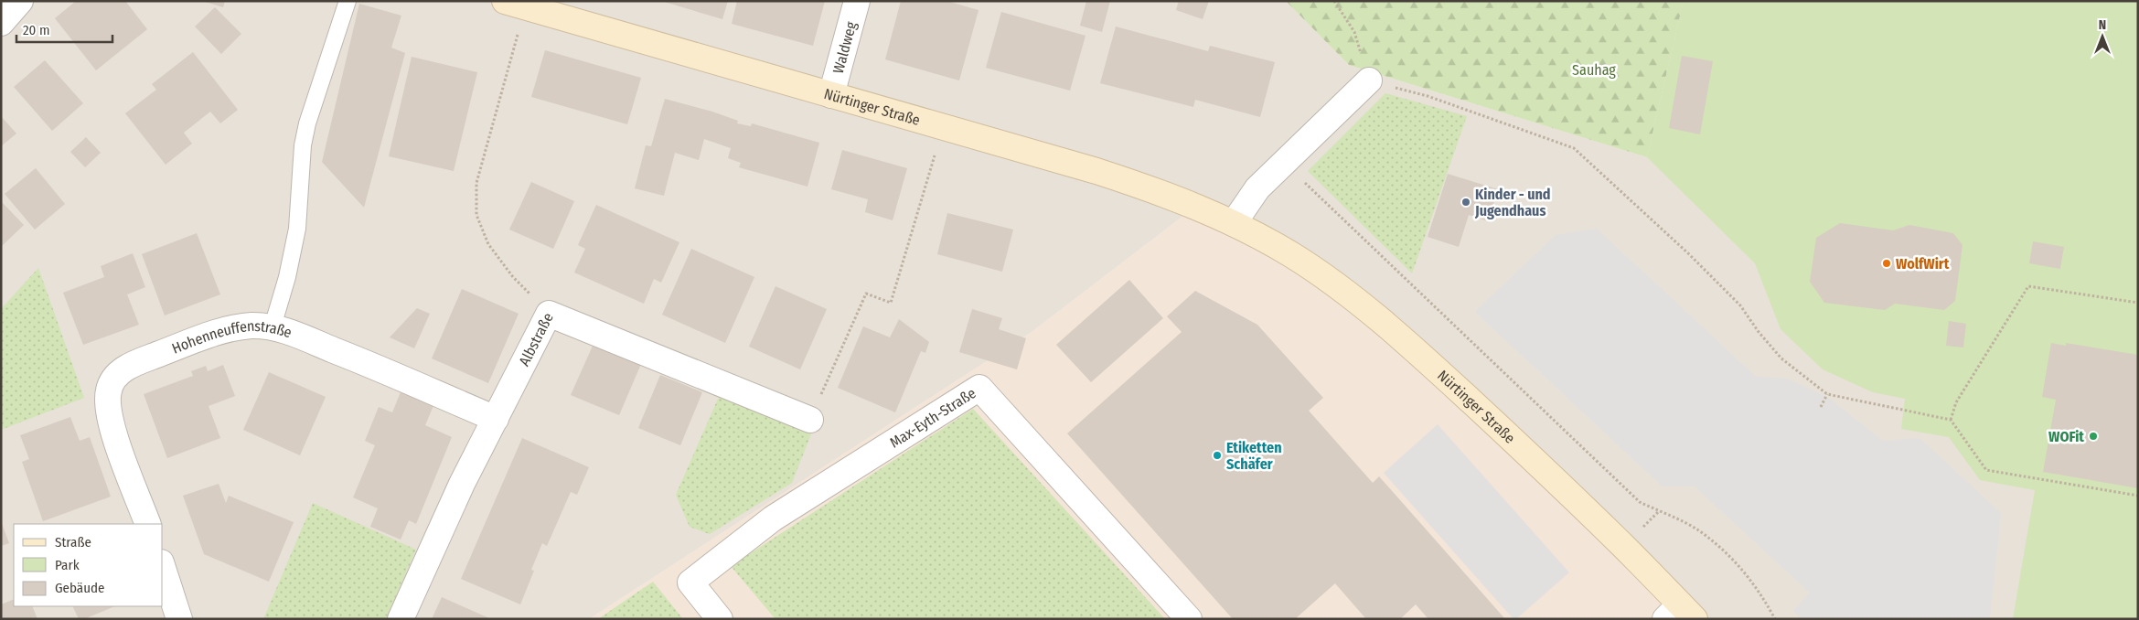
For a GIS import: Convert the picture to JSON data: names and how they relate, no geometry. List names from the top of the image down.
{
  "streets": {
    "main road": ["Nürtinger Straße"],
    "street": [
      "Waldweg",
      "Hohenneuffenstraße",
      "Albstraße",
      "Max-Eyth-Straße"
    ]
  },
  "crossings": [
    ["Waldweg", "Nürtinger Straße"],
    ["Hohenneuffenstraße", "Albstraße"]
  ],
  "parks": ["Sauhag"],
  "places": [
    "Kinder - und Jugendhaus",
    "WolfWirt",
    "WOFit",
    "Etiketten Schäfer"
  ],
  "legend": ["Straße", "Park", "Gebäude"],
  "scale_bar": "20 m",
  "north": "top"
}
